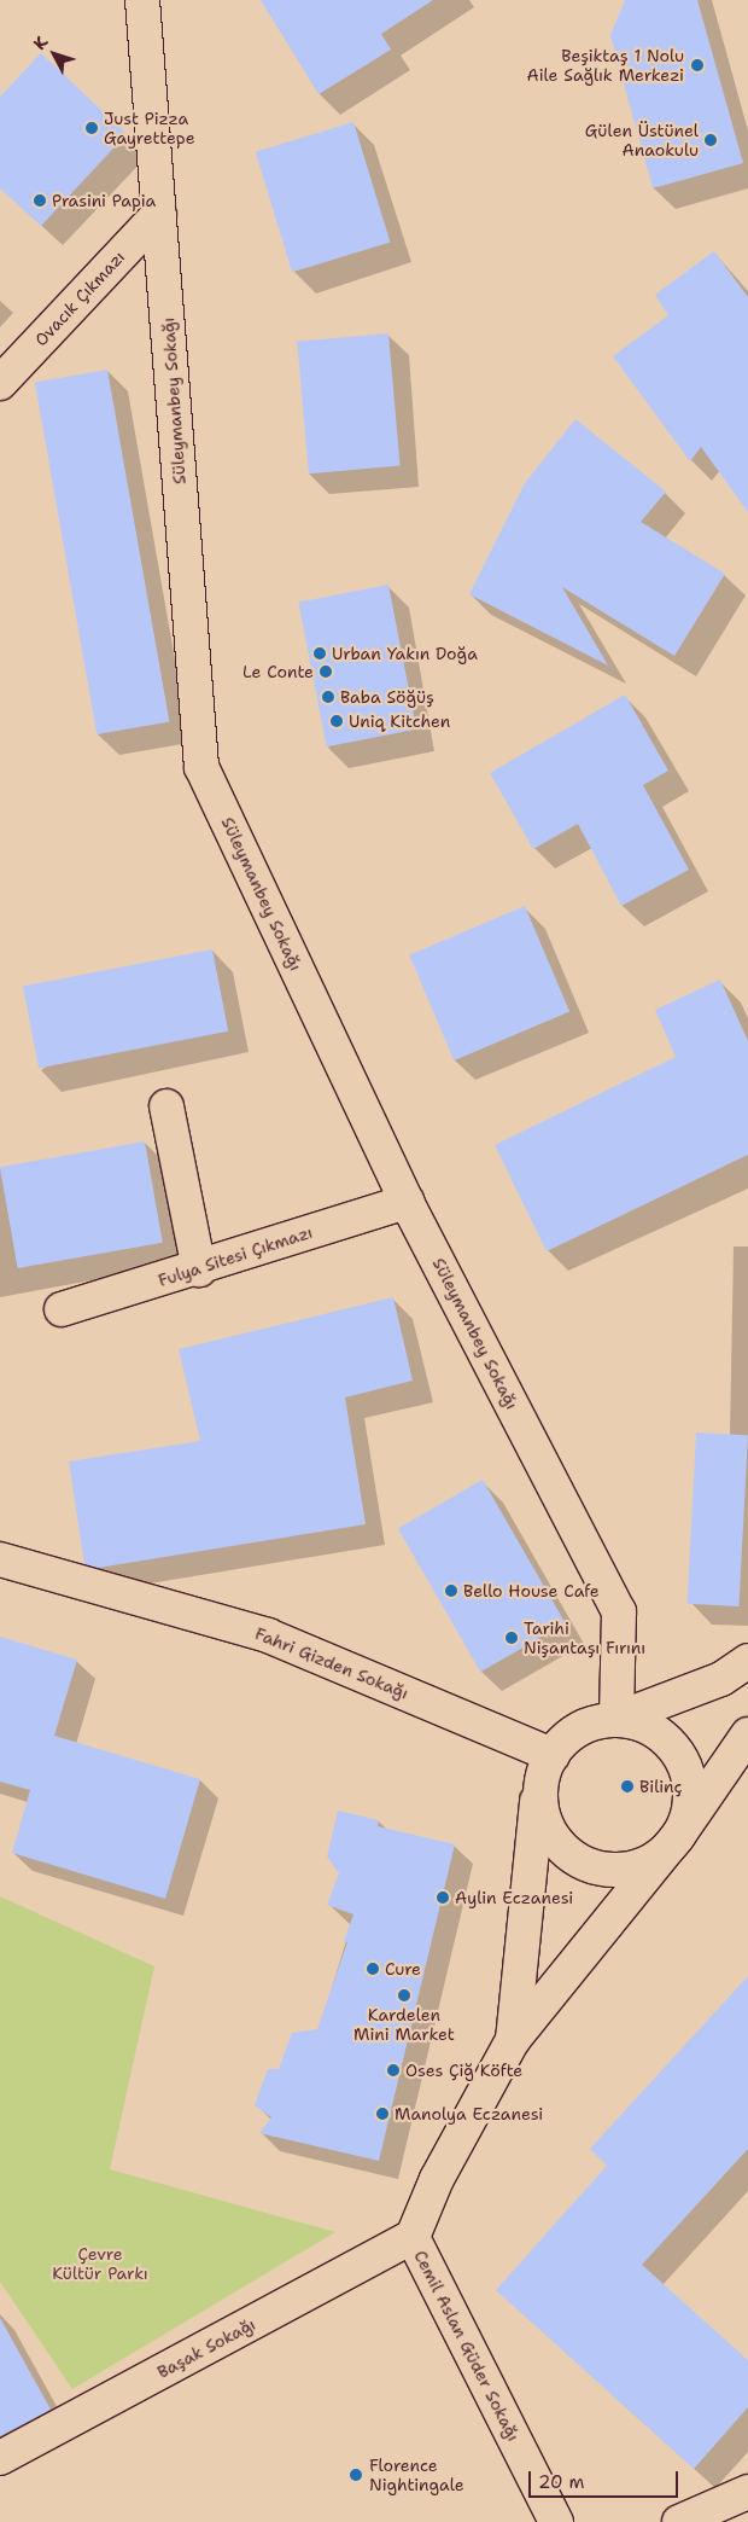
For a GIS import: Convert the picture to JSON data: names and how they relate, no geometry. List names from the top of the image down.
{
  "streets": {
    "street": [
      "Ovacık Çıkmazı",
      "Süleymanbey Sokağı",
      "Fulya Sitesi Çıkmazı",
      "Fahri Gizden Sokağı",
      "Cemil Aslan Güder Sokağı",
      "Başak Sokağı"
    ]
  },
  "crossings": [
    ["Ovacık Çıkmazı", "Süleymanbey Sokağı"],
    ["Süleymanbey Sokağı", "Fulya Sitesi Çıkmazı"],
    ["Süleymanbey Sokağı", "Fahri Gizden Sokağı"],
    ["Süleymanbey Sokağı", "Cemil Aslan Güder Sokağı"],
    ["Fahri Gizden Sokağı", "Cemil Aslan Güder Sokağı"],
    ["Cemil Aslan Güder Sokağı", "Başak Sokağı"]
  ],
  "parks": ["Çevre Kültür Parkı"],
  "places": [
    "Beşiktaş 1 Nolu Aile Sağlık Merkezi",
    "Just Pizza Gayrettepe",
    "Gülen Üstünel Anaokulu",
    "Prasini Papia",
    "Urban Yakın Doğa",
    "Le Conte",
    "Baba Söğüş",
    "Uniq Kitchen",
    "Bello House Cafe",
    "Tarihi Nişantaşı Fırını",
    "Bilinç",
    "Aylin Eczanesi",
    "Cure",
    "Kardelen Mini Market",
    "Oses Çiğ Köfte",
    "Manolya Eczanesi",
    "Florence Nightingale"
  ],
  "scale_bar": "20 m",
  "north": "top left"
}
